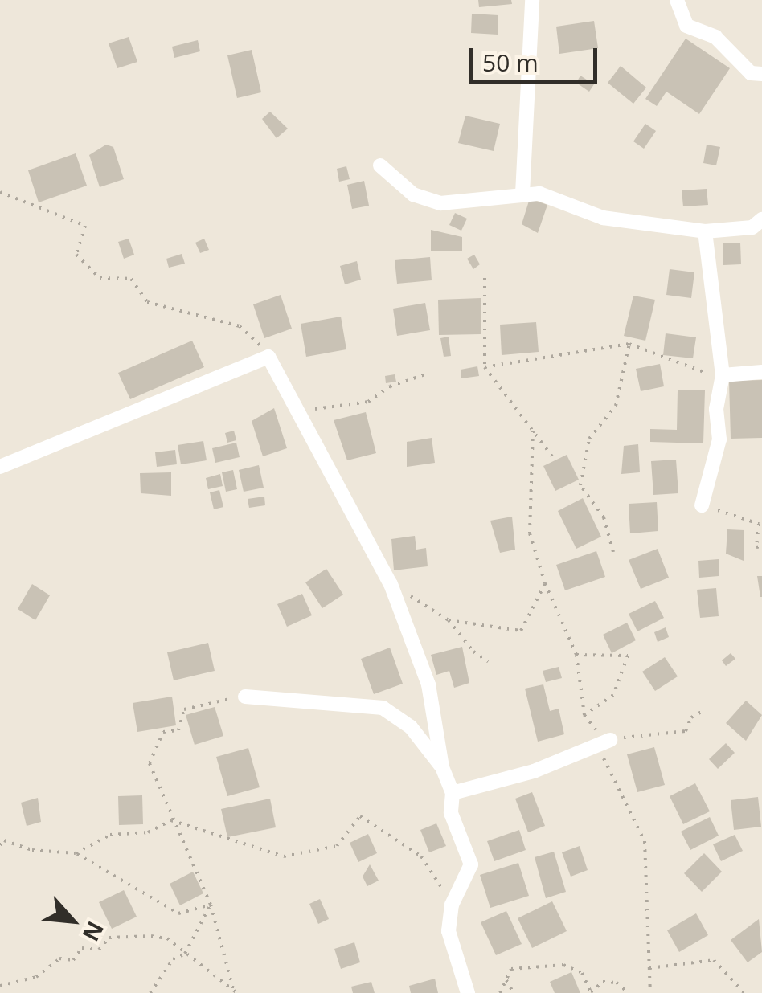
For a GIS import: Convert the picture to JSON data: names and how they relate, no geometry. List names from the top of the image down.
{
  "scale_bar": "50 m",
  "north": "bottom right"
}
